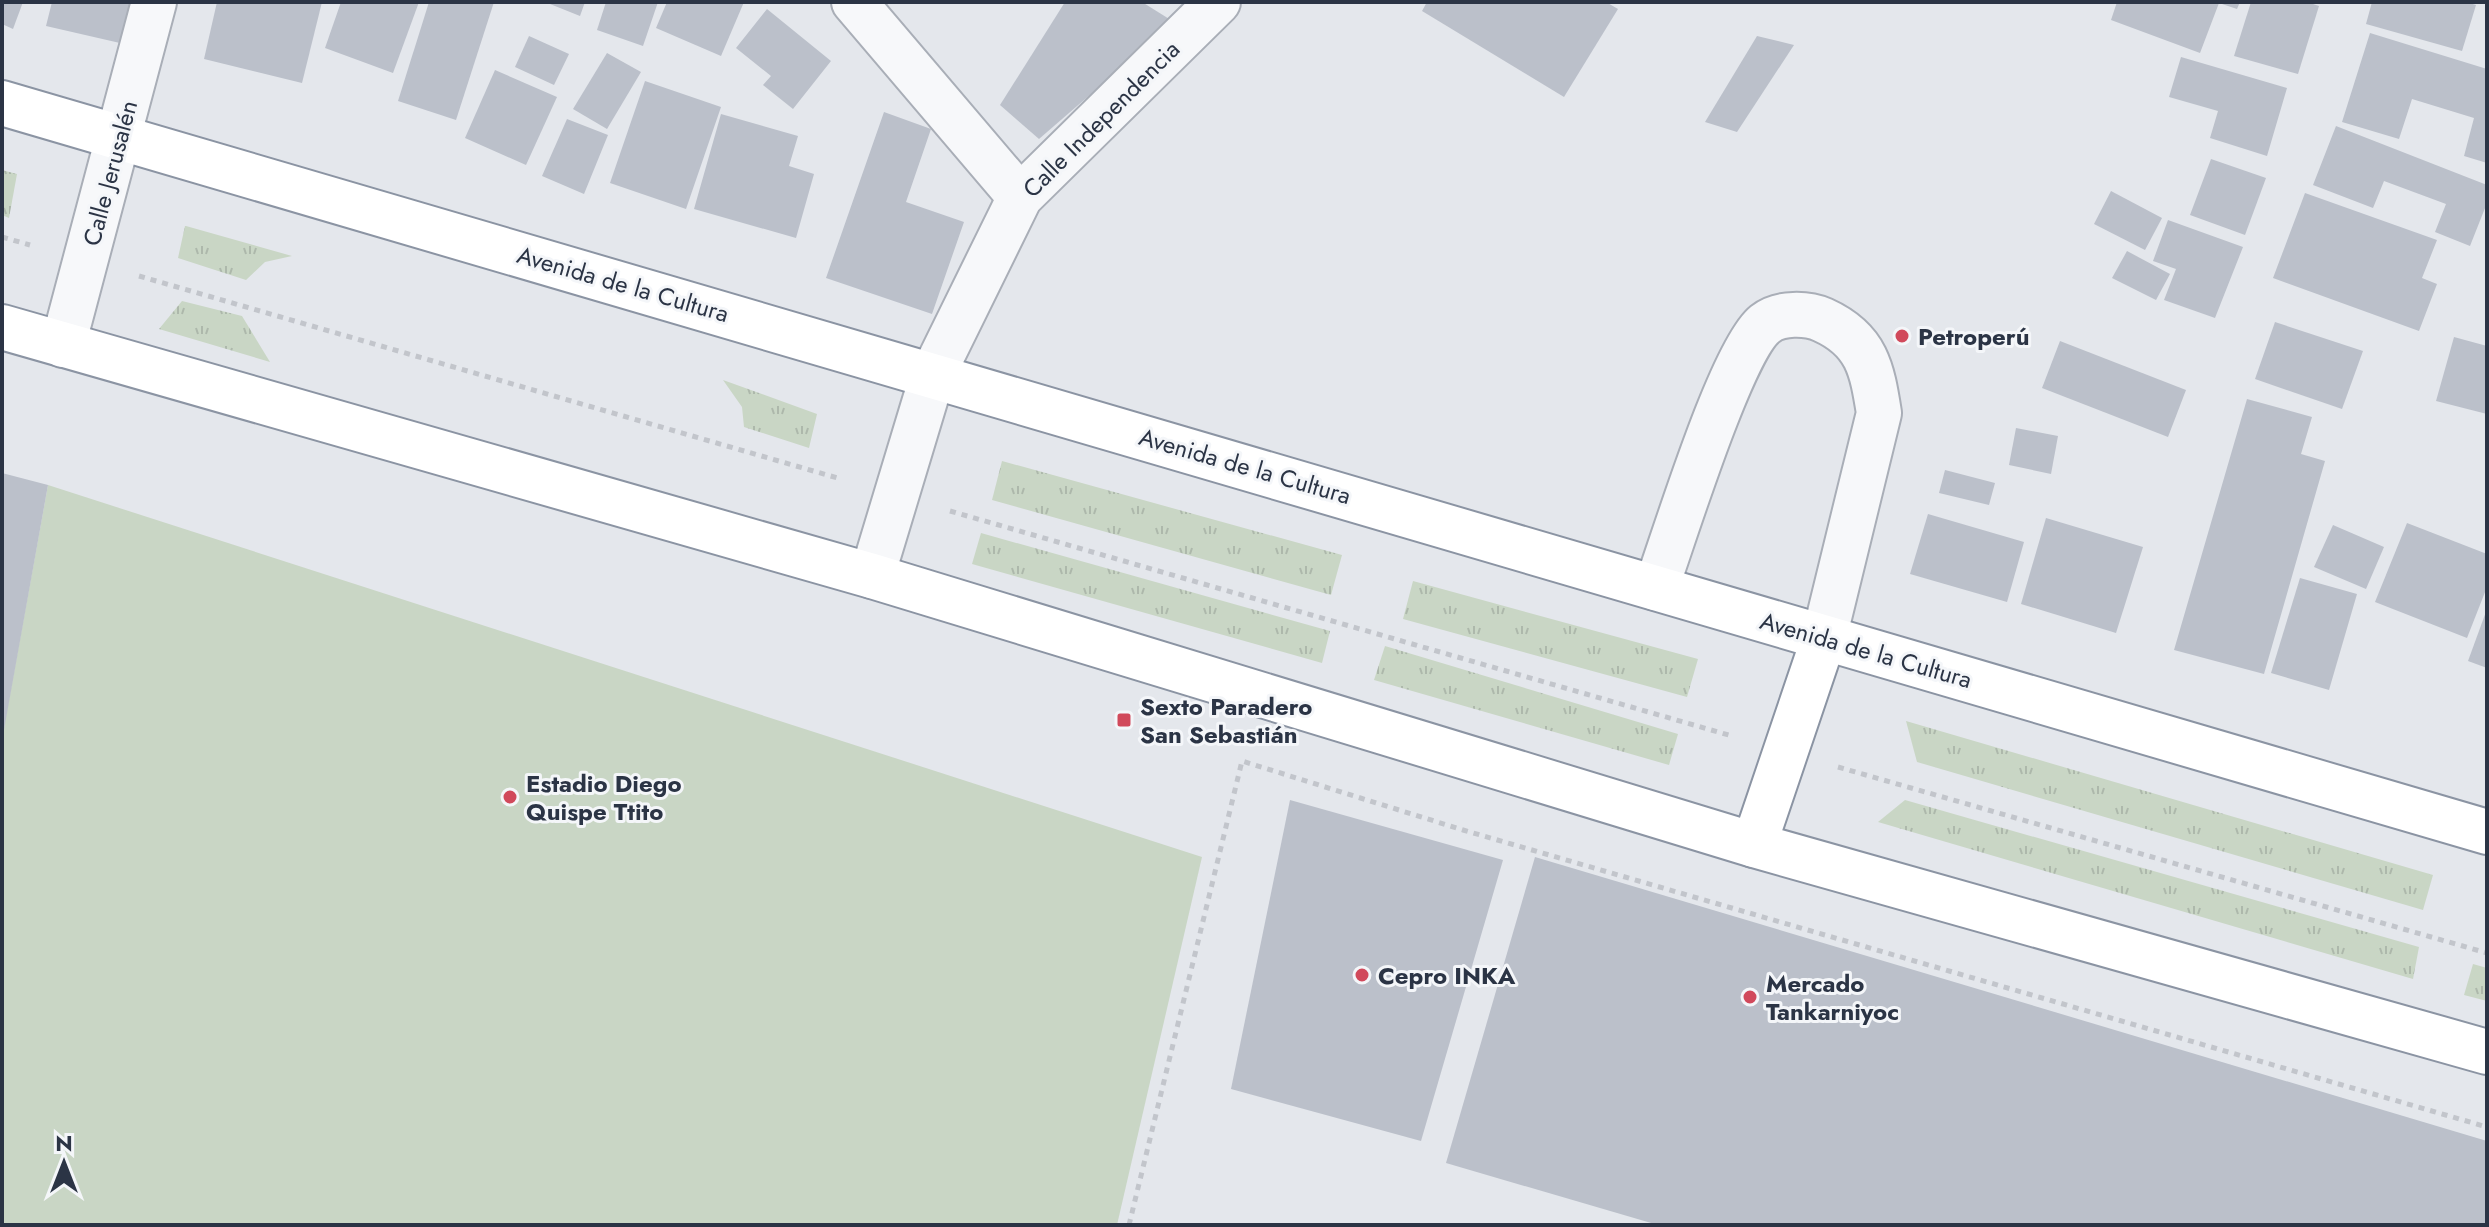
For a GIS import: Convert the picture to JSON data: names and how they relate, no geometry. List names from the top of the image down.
{
  "streets": {
    "highway": ["Avenida de la Cultura"],
    "street": ["Calle Independencia", "Calle Jerusalén"]
  },
  "crossings": [
    ["Calle Independencia", "Avenida de la Cultura"],
    ["Calle Jerusalén", "Avenida de la Cultura"]
  ],
  "places": {
    "other": [
      "Petroperú",
      "Estadio Diego Quispe Ttito",
      "Cepro INKA",
      "Mercado Tankarniyoc"
    ],
    "transit": ["Sexto Paradero San Sebastián"]
  },
  "north": "top"
}
